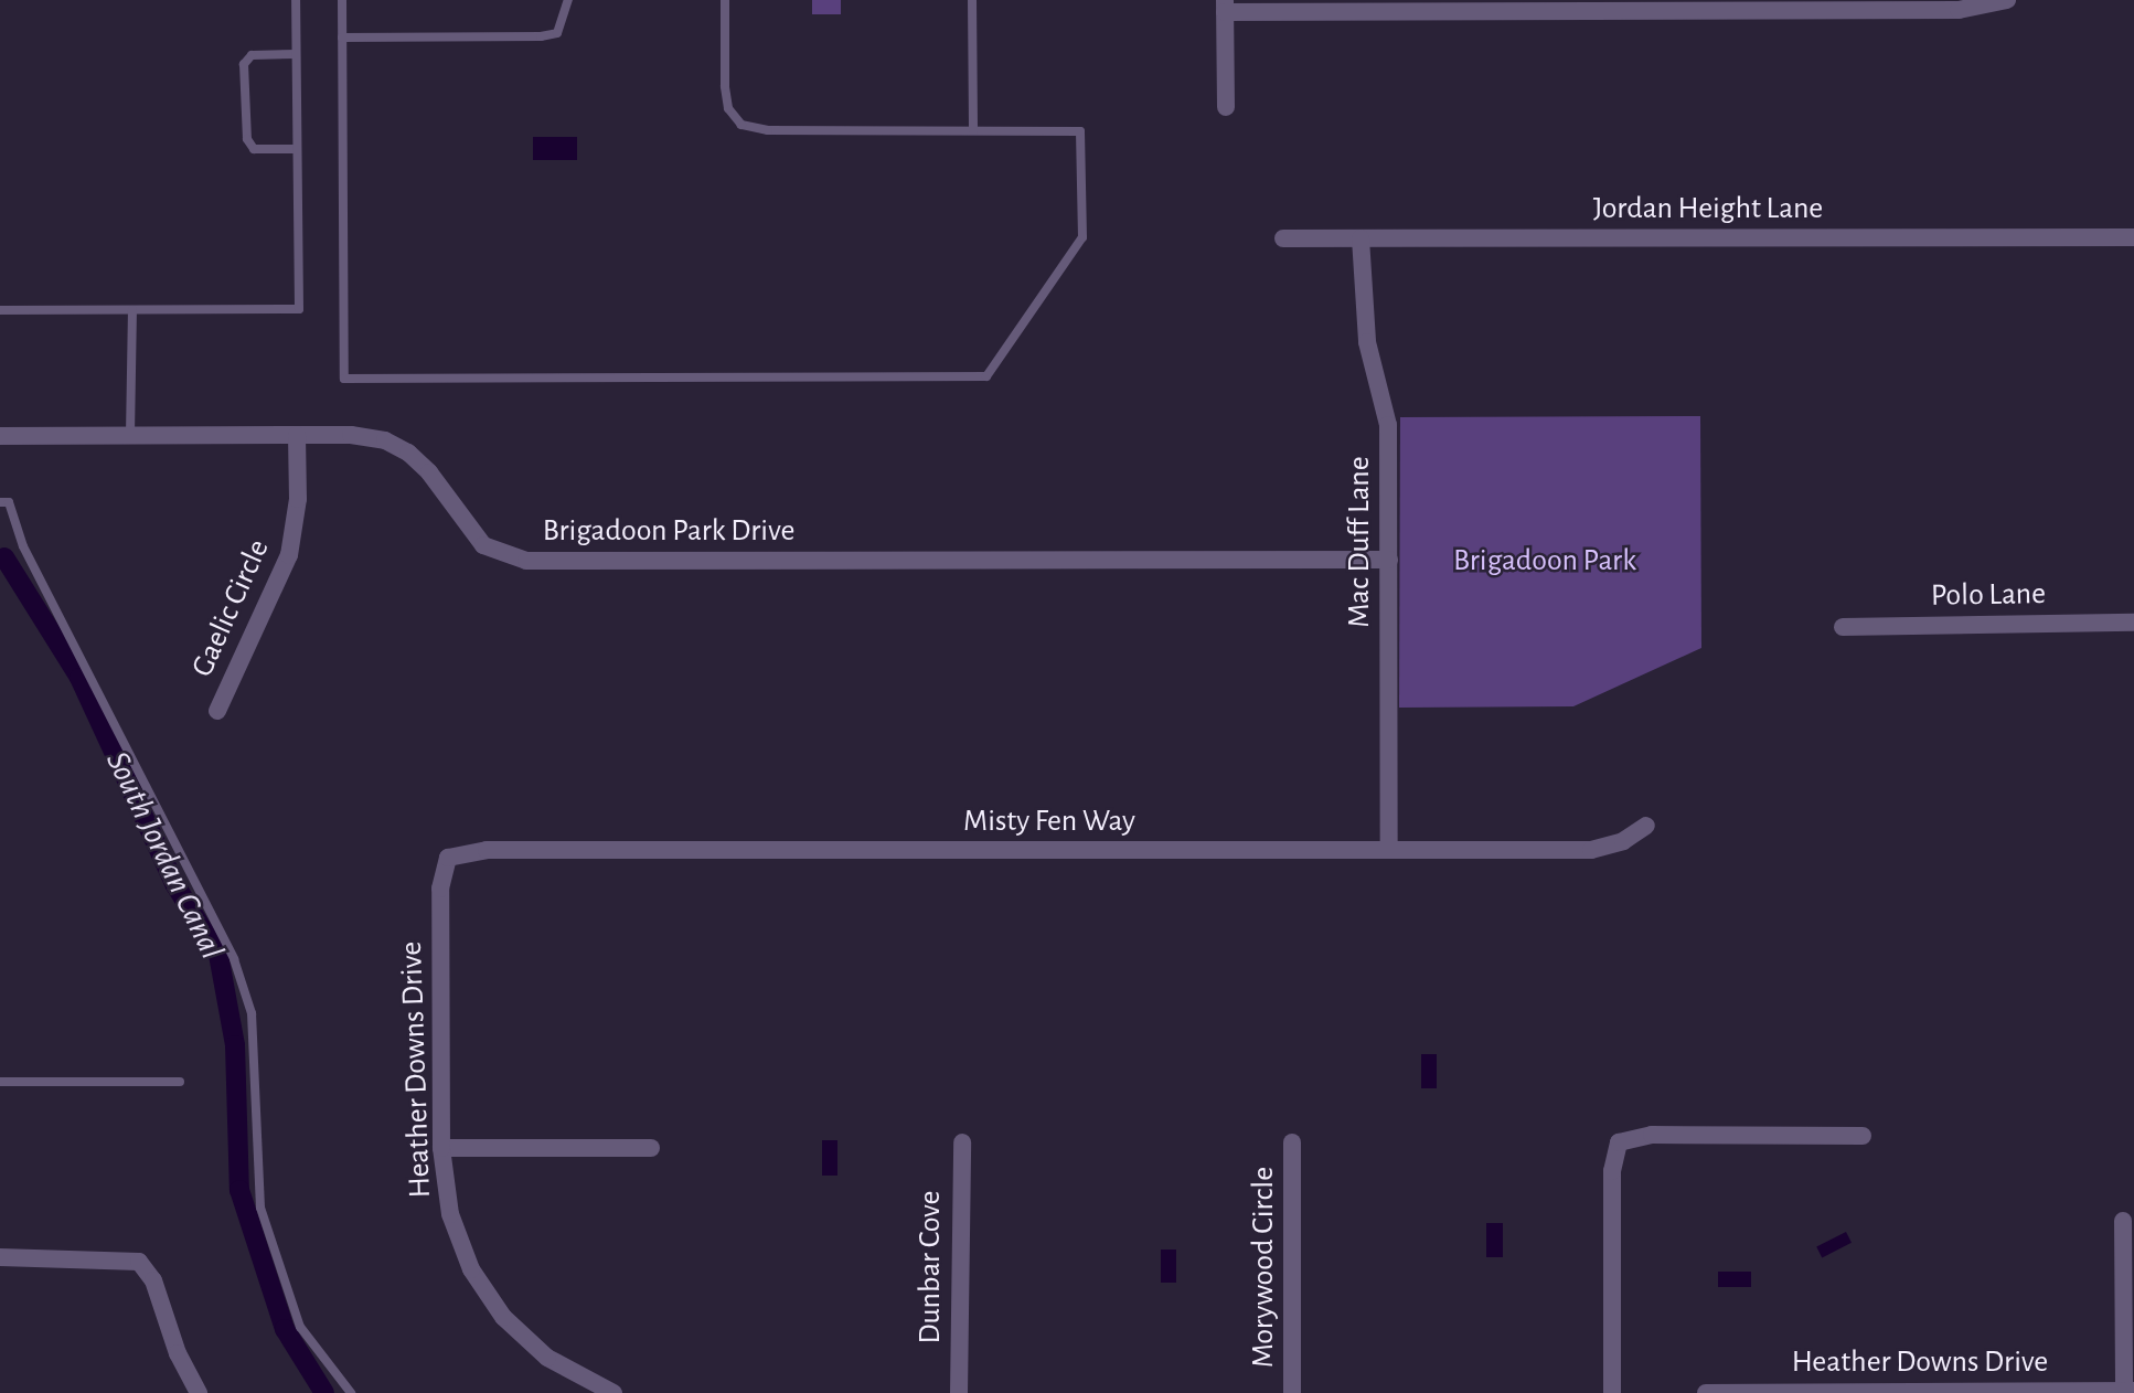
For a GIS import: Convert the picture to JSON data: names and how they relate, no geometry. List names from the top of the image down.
{
  "streets": {
    "street": [
      "Jordan Height Lane",
      "Brigadoon Park Drive",
      "Mac Duff Lane",
      "Polo Lane",
      "Gaelic Circle",
      "Misty Fen Way",
      "Heather Downs Drive",
      "Dunbar Cove",
      "Morywood Circle"
    ]
  },
  "crossings": [
    ["Jordan Height Lane", "Mac Duff Lane"],
    ["Brigadoon Park Drive", "Mac Duff Lane"],
    ["Brigadoon Park Drive", "Gaelic Circle"],
    ["Mac Duff Lane", "Misty Fen Way"],
    ["Misty Fen Way", "Heather Downs Drive"]
  ],
  "water": ["South Jordan Canal"],
  "parks": ["Brigadoon Park"]
}
